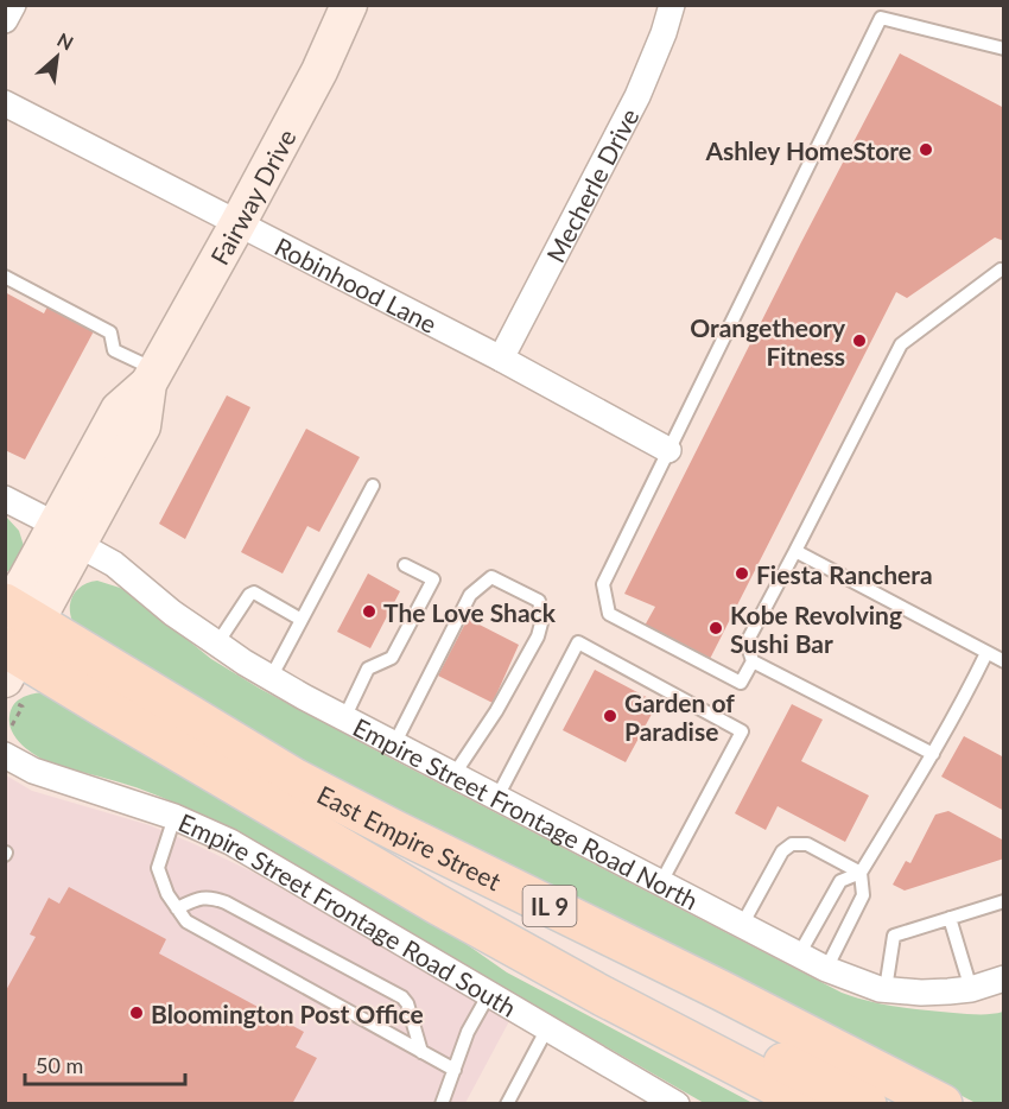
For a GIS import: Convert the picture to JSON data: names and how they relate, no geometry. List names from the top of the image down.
{
  "streets": {
    "main road": ["Fairway Drive", "East Empire Street", "IL 9"],
    "street": [
      "Mecherle Drive",
      "Robinhood Lane",
      "Empire Street Frontage Road North",
      "Empire Street Frontage Road South"
    ]
  },
  "crossings": [
    ["Mecherle Drive", "Robinhood Lane"],
    ["Fairway Drive", "Robinhood Lane"],
    ["Fairway Drive", "Empire Street Frontage Road North"],
    ["Fairway Drive", "East Empire Street"]
  ],
  "places": [
    "Ashley HomeStore",
    "Orangetheory Fitness",
    "Fiesta Ranchera",
    "The Love Shack",
    "Kobe Revolving Sushi Bar",
    "Garden of Paradise",
    "Bloomington Post Office"
  ],
  "scale_bar": "50 m",
  "north": "top right"
}
